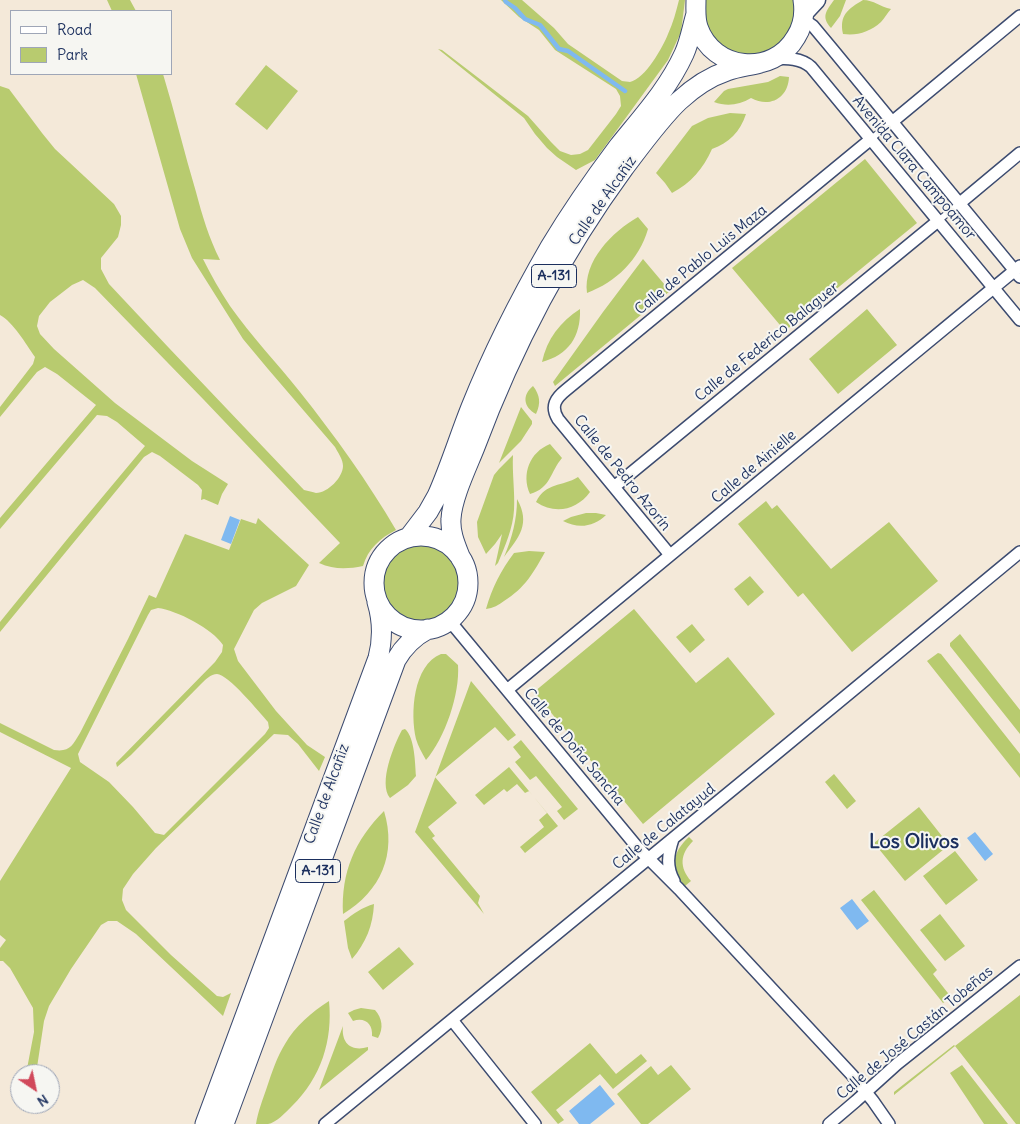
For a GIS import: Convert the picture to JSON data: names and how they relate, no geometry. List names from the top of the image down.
{
  "streets": {
    "main road": ["Calle de Alcañiz", "A-131"],
    "street": [
      "Avenida Clara Campoamor",
      "Calle de Pablo Luis Maza",
      "Calle de Federico Balaguer",
      "Calle de Ainielle",
      "Calle de Pedro Azorín",
      "Calle de Doña Sancha",
      "Calle de Calatayud",
      "Calle de José Castán Tobeñas"
    ]
  },
  "crossings": [
    ["Avenida Clara Campoamor", "Calle de Alcañiz"],
    ["Avenida Clara Campoamor", "Calle de Pablo Luis Maza"],
    ["Avenida Clara Campoamor", "A-131"],
    ["Avenida Clara Campoamor", "Calle de Federico Balaguer"],
    ["Avenida Clara Campoamor", "Calle de Ainielle"],
    ["Calle de Alcañiz", "A-131"],
    ["Calle de Alcañiz", "Calle de Doña Sancha"],
    ["Calle de Pablo Luis Maza", "Calle de Pedro Azorín"],
    ["A-131", "Calle de Doña Sancha"],
    ["Calle de Federico Balaguer", "Calle de Pedro Azorín"],
    ["Calle de Ainielle", "Calle de Pedro Azorín"],
    ["Calle de Ainielle", "Calle de Doña Sancha"],
    ["Calle de Doña Sancha", "Calle de Calatayud"],
    ["Calle de Doña Sancha", "Calle de José Castán Tobeñas"]
  ],
  "districts": ["Los Olivos"],
  "legend": ["Road", "Park"],
  "north": "bottom right"
}
